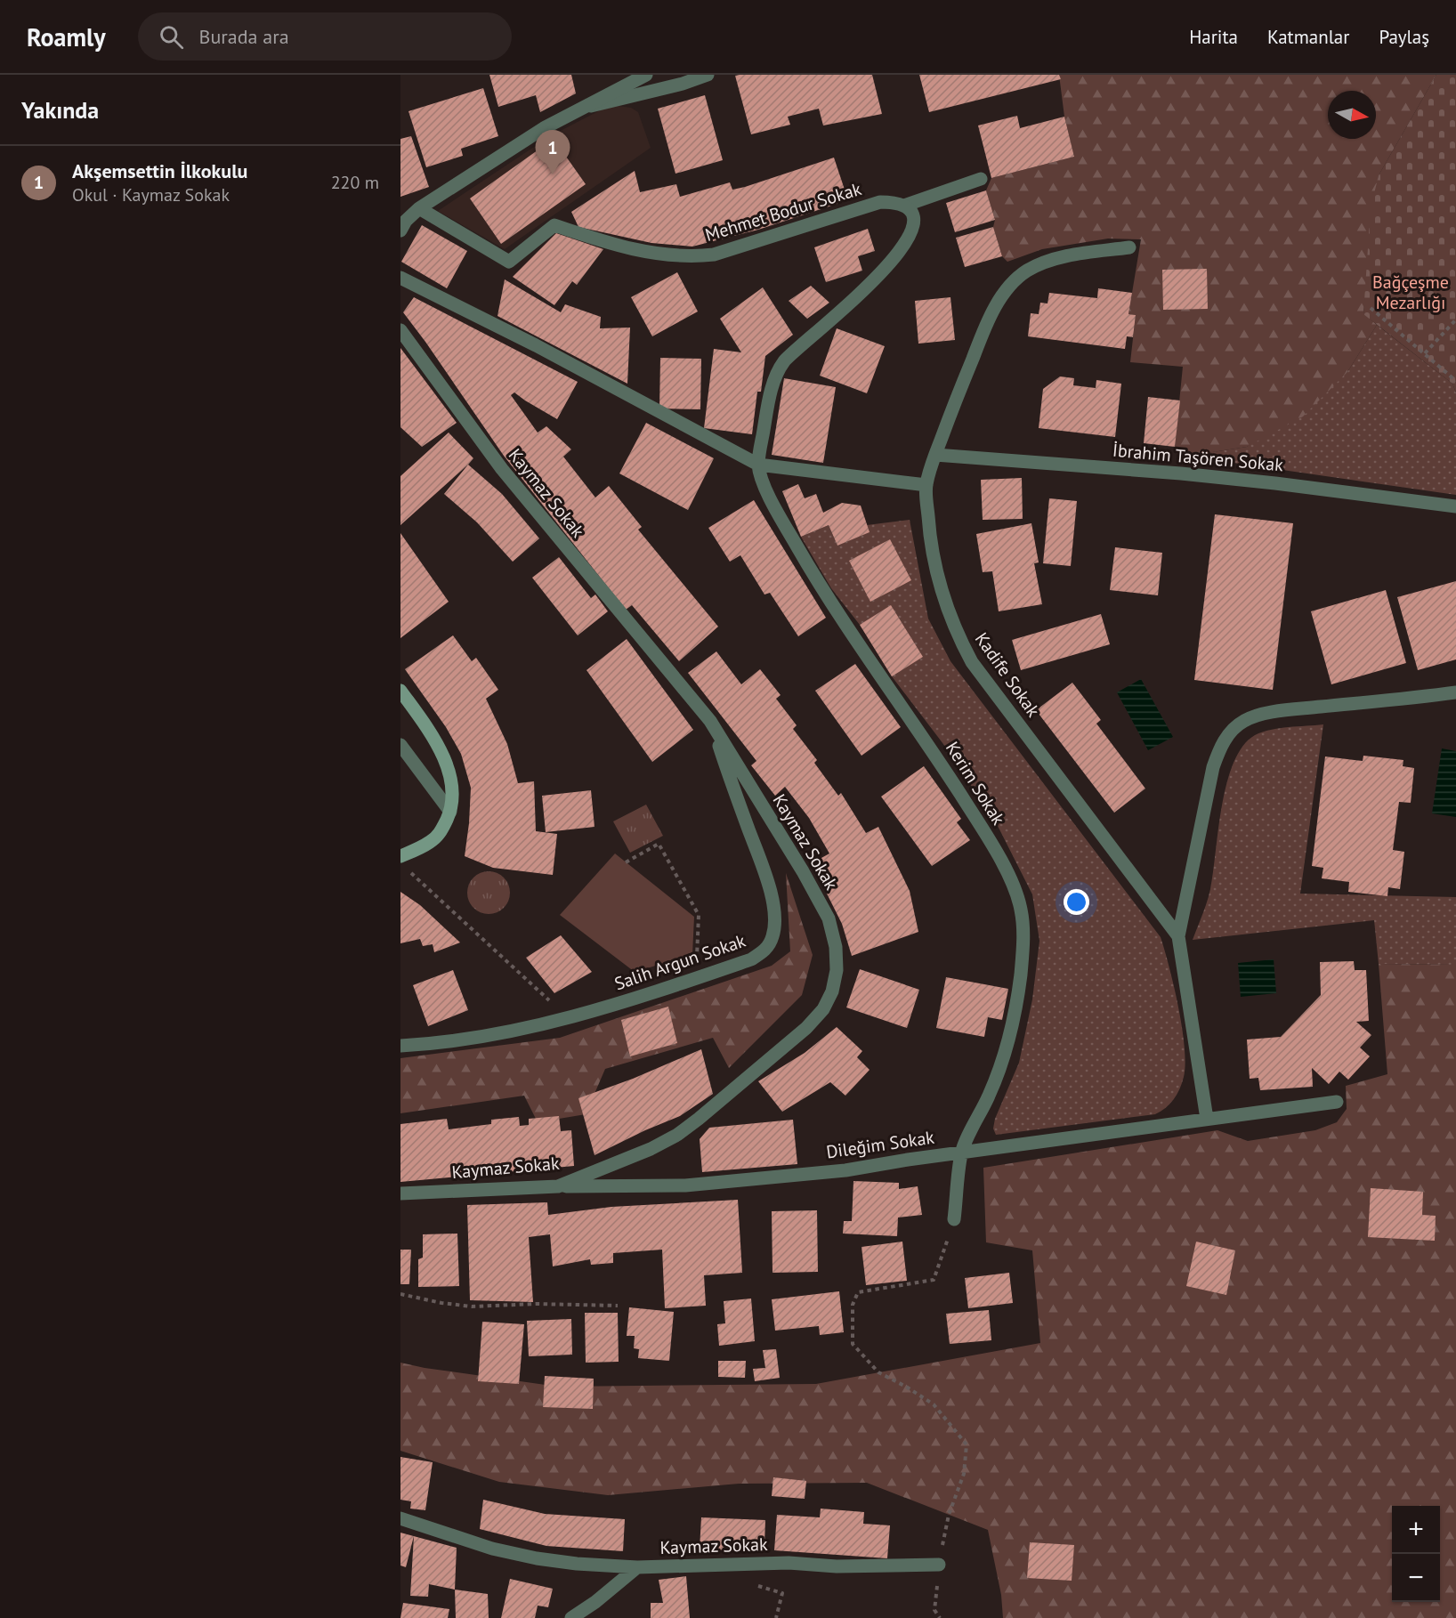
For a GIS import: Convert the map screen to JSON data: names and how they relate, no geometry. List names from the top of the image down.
{
  "streets": {
    "street": [
      "Mehmet Bodur Sokak",
      "İbrahim Taşören Sokak",
      "Kaymaz Sokak",
      "Kadife Sokak",
      "Kerim Sokak",
      "Salih Argun Sokak",
      "Dileğim Sokak"
    ]
  },
  "crossings": [
    ["İbrahim Taşören Sokak", "Kadife Sokak"],
    ["Kaymaz Sokak", "Salih Argun Sokak"],
    ["Kaymaz Sokak", "Dileğim Sokak"],
    ["Kadife Sokak", "Dileğim Sokak"],
    ["Kerim Sokak", "Dileğim Sokak"]
  ],
  "parks": ["Bağçeşme Mezarlığı"],
  "north": "right",
  "page": {
    "header": "Roamly",
    "search": "Burada ara",
    "nav": ["Harita", "Katmanlar", "Paylaş"],
    "heading": "Yakında",
    "pins": "1",
    "list": [
      {
        "mark": "1",
        "name": "Akşemsettin İlkokulu",
        "note": "Okul · Kaymaz Sokak",
        "value": "220 m"
      }
    ],
    "map_buttons": ["+", "−"]
  }
}
